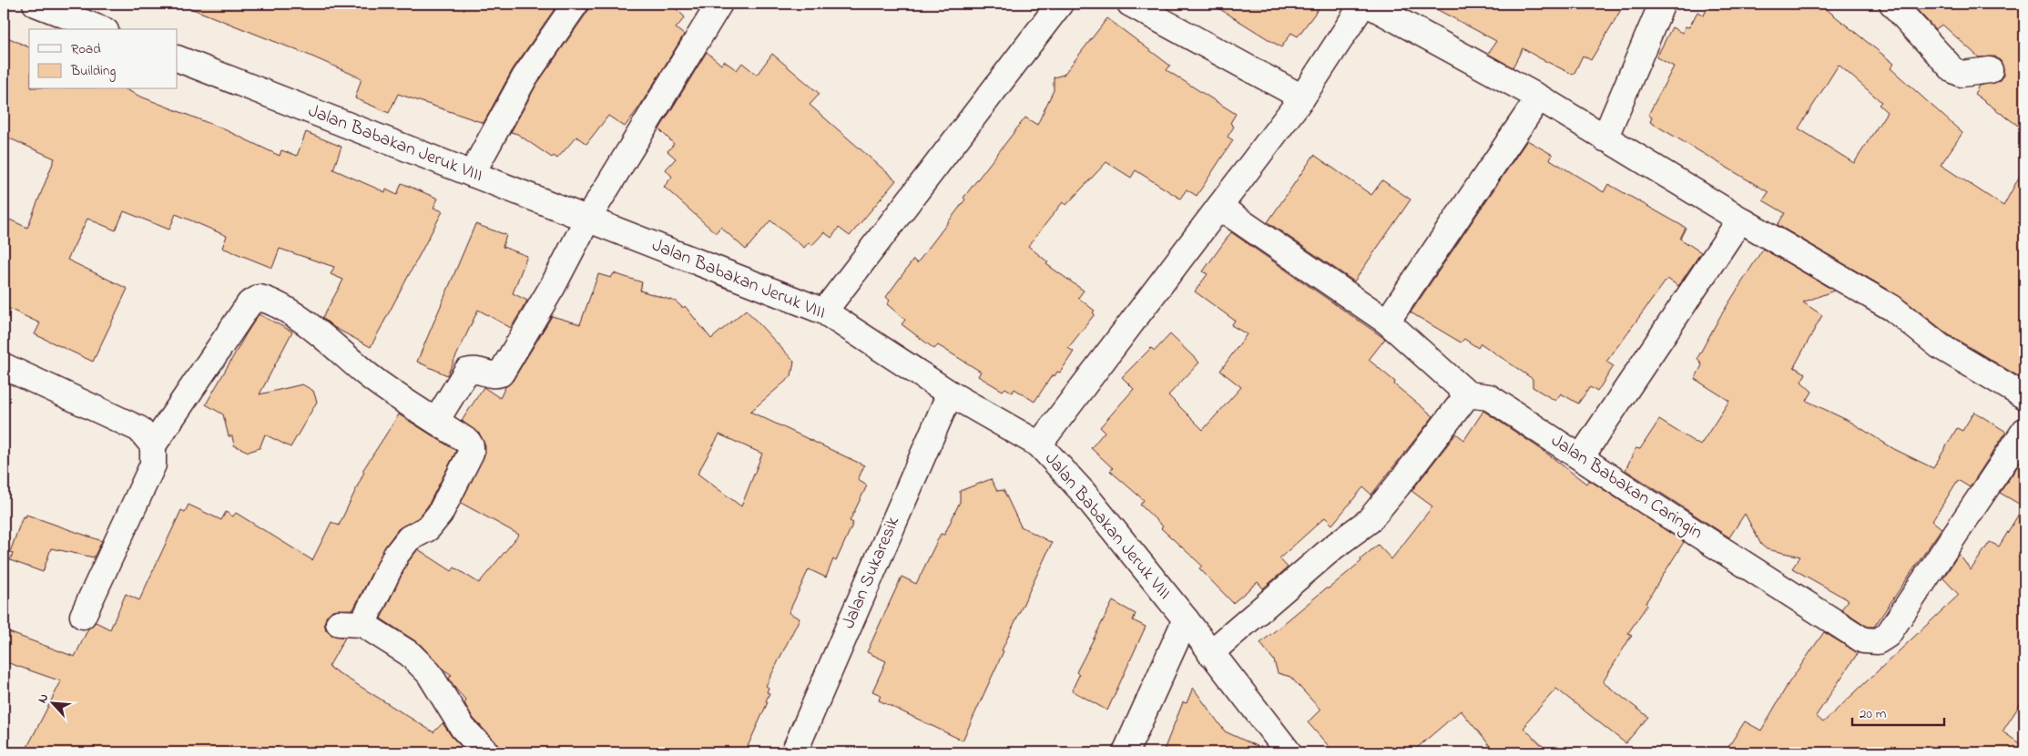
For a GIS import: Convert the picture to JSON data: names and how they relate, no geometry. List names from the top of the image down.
{
  "streets": {
    "street": ["Jalan Babakan Jeruk VIII", "Jalan Babakan Caringin", "Jalan Sukaresik"]
  },
  "crossings": [
    ["Jalan Babakan Jeruk VIII", "Jalan Sukaresik"]
  ],
  "legend": ["Road", "Building"],
  "scale_bar": "20 m",
  "north": "top left"
}
